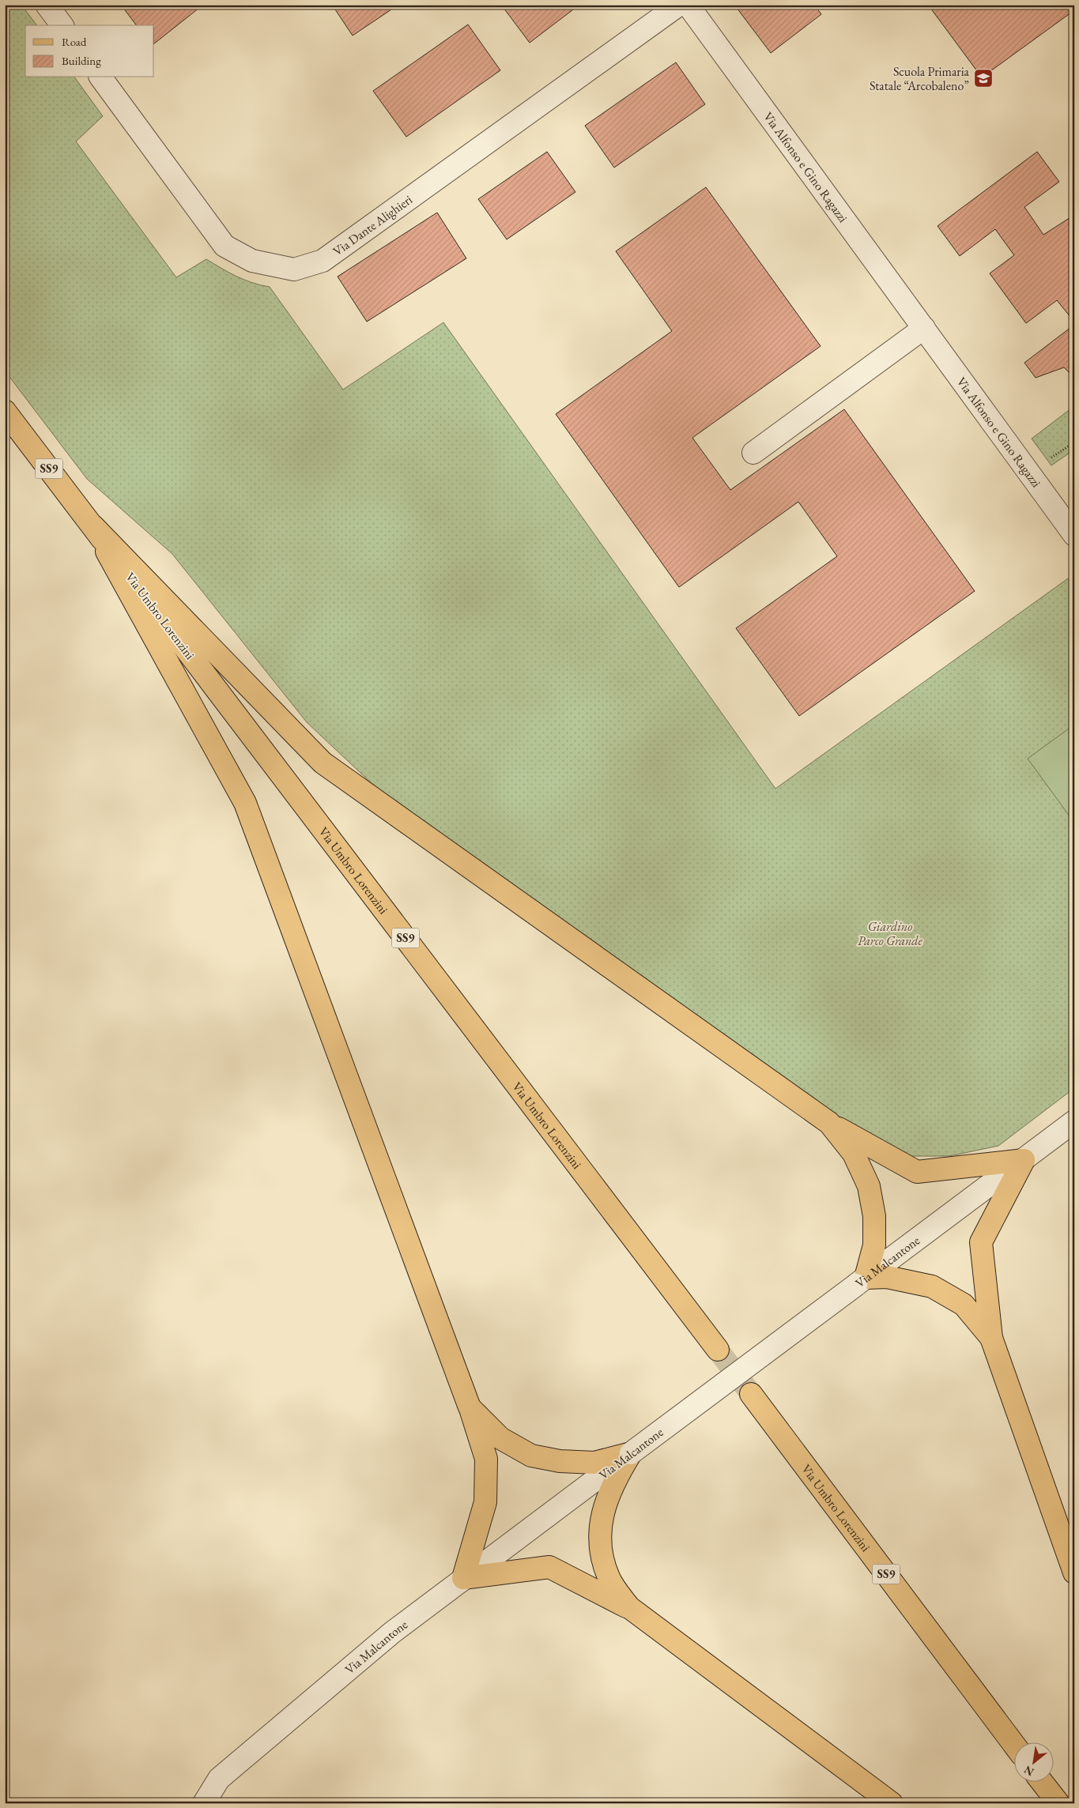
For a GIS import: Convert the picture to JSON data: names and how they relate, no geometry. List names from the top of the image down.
{
  "streets": {
    "main road": ["SS9", "Via Umbro Lorenzini"],
    "street": ["Via Alfonso e Gino Ragazzi", "Via Dante Alighieri", "Via Malcantone"]
  },
  "parks": ["Giardino Parco Grande"],
  "places": {
    "school or university": ["Scuola Primaria Statale “Arcobaleno”"]
  },
  "legend": ["Road", "Building"],
  "north": "bottom left"
}
